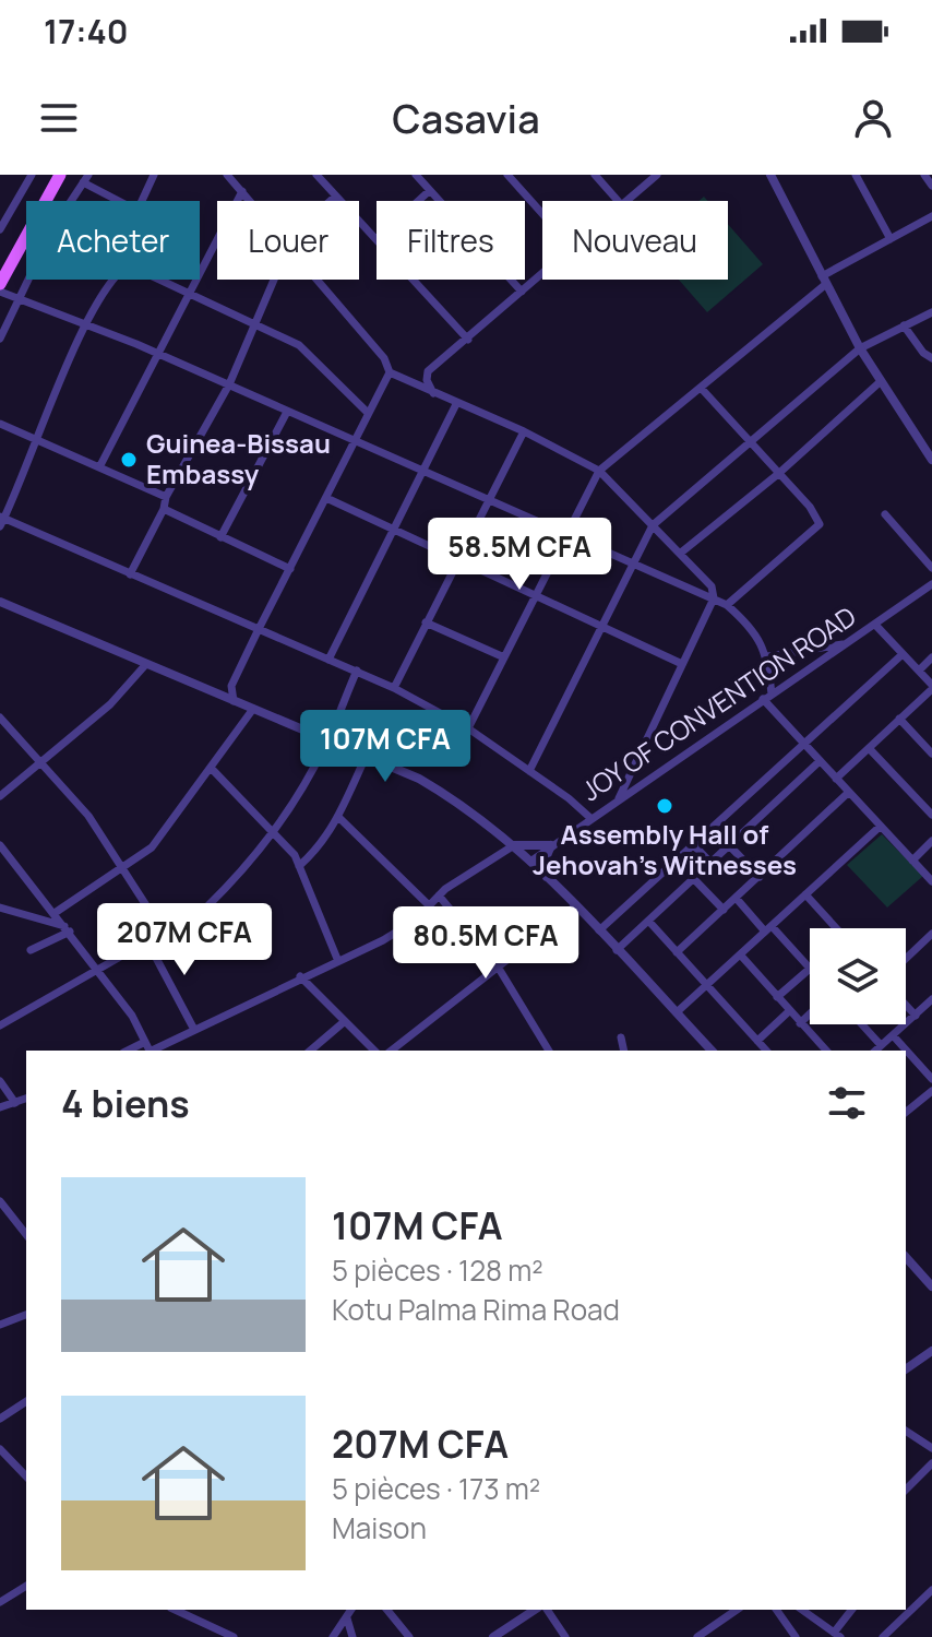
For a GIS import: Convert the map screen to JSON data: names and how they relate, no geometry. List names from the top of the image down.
{
  "streets": {
    "street": ["JOY OF CONVENTION ROAD"]
  },
  "places": ["Guinea-Bissau Embassy", "Assembly Hall of Jehovah's Witnesses"],
  "page": {
    "status": "17:40",
    "header": "Casavia",
    "chip": [
      "Acheter",
      "Louer",
      "Filtres",
      "Nouveau"
    ],
    "price": [
      "58.5M CFA",
      "107M CFA",
      "207M CFA",
      "80.5M CFA"
    ],
    "heading": "4 biens",
    "list": [
      {
        "name": "107M CFA",
        "note": "5 pièces · 128 m² · Kotu Palma Rima Road"
      },
      {
        "name": "207M CFA",
        "note": "5 pièces · 173 m² · Maison"
      }
    ]
  }
}
